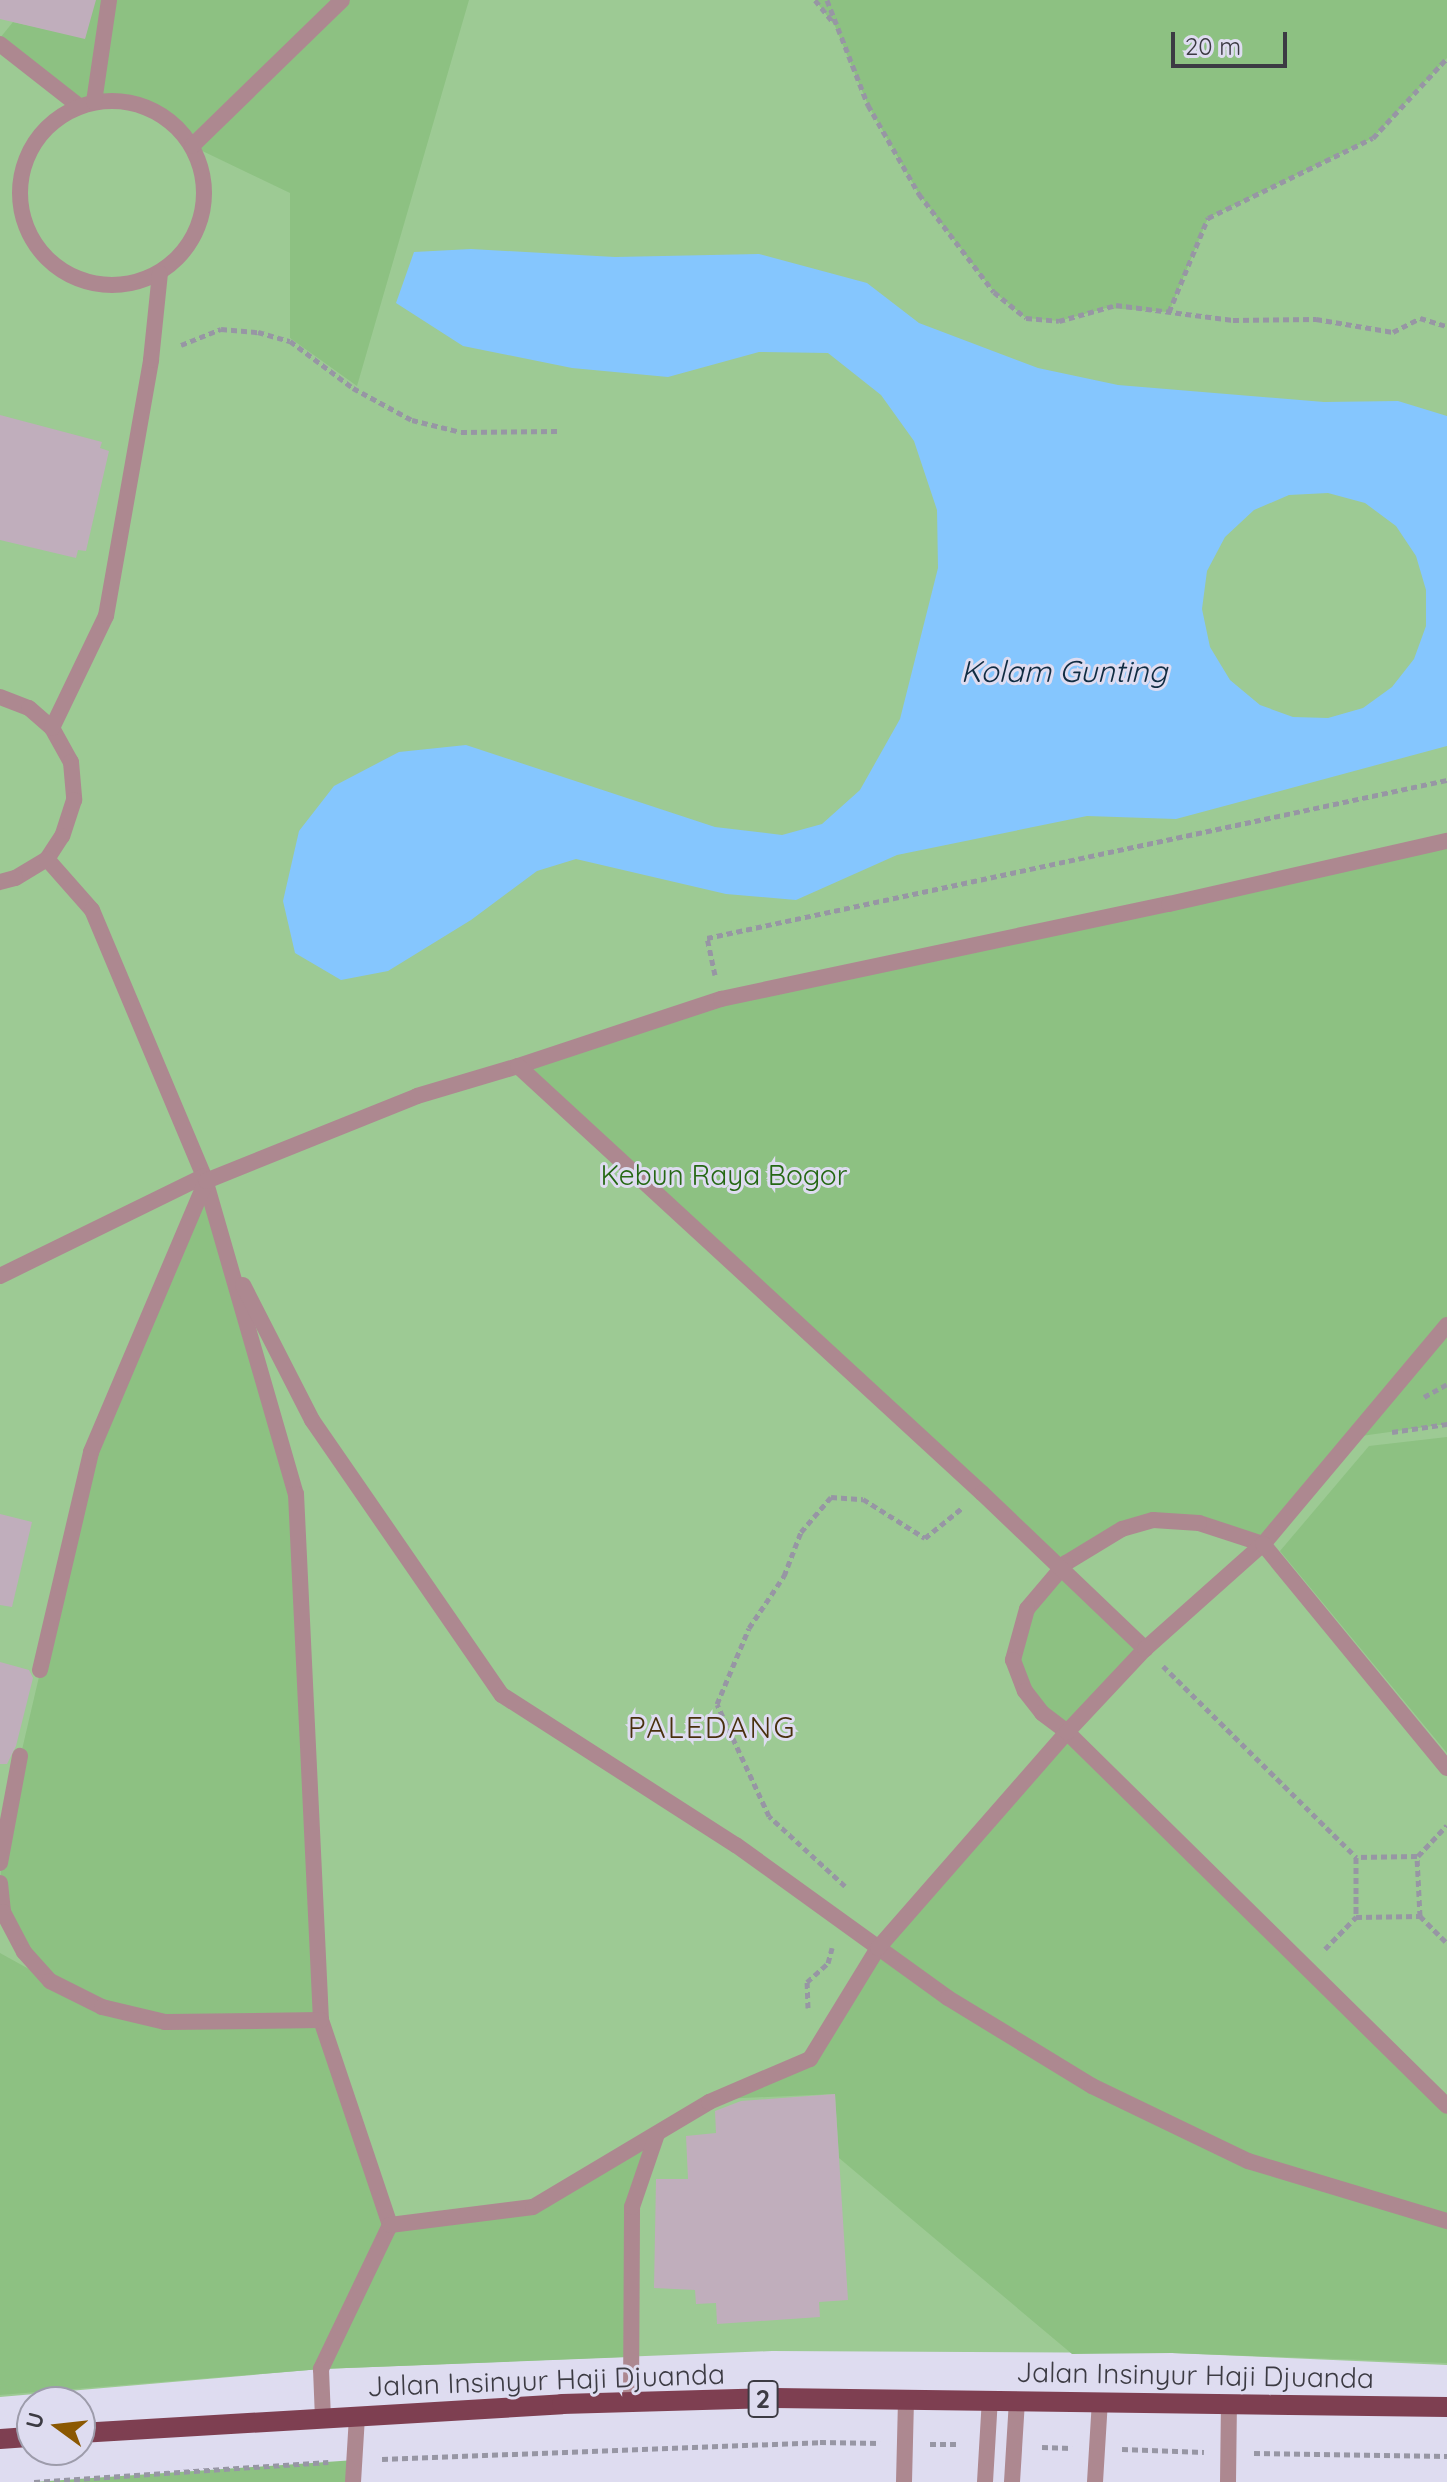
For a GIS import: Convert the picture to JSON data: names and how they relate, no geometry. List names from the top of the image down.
{
  "streets": {
    "main road": ["Jalan Insinyur Haji Djuanda", "2"]
  },
  "districts": ["PALEDANG"],
  "water": ["Kolam Gunting"],
  "parks": ["Kebun Raya Bogor"],
  "scale_bar": "20 m",
  "north": "left"
}
